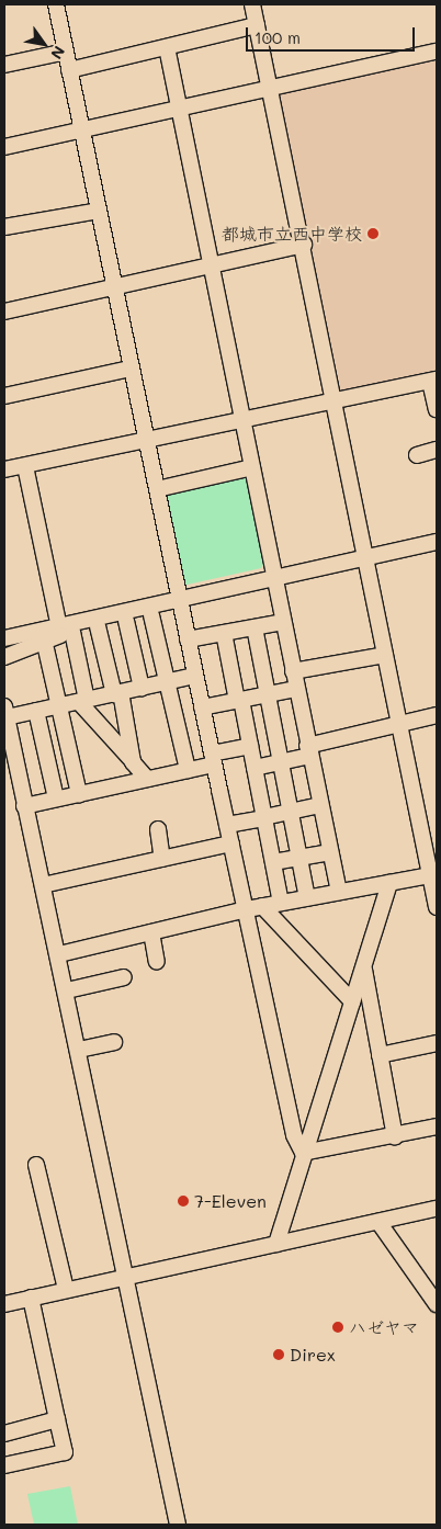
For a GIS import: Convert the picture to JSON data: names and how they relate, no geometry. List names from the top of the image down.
{
  "places": [
    "都城市立西中学校",
    "7-Eleven",
    "ハゼヤマ",
    "Direx"
  ],
  "scale_bar": "100 m",
  "north": "bottom right"
}
